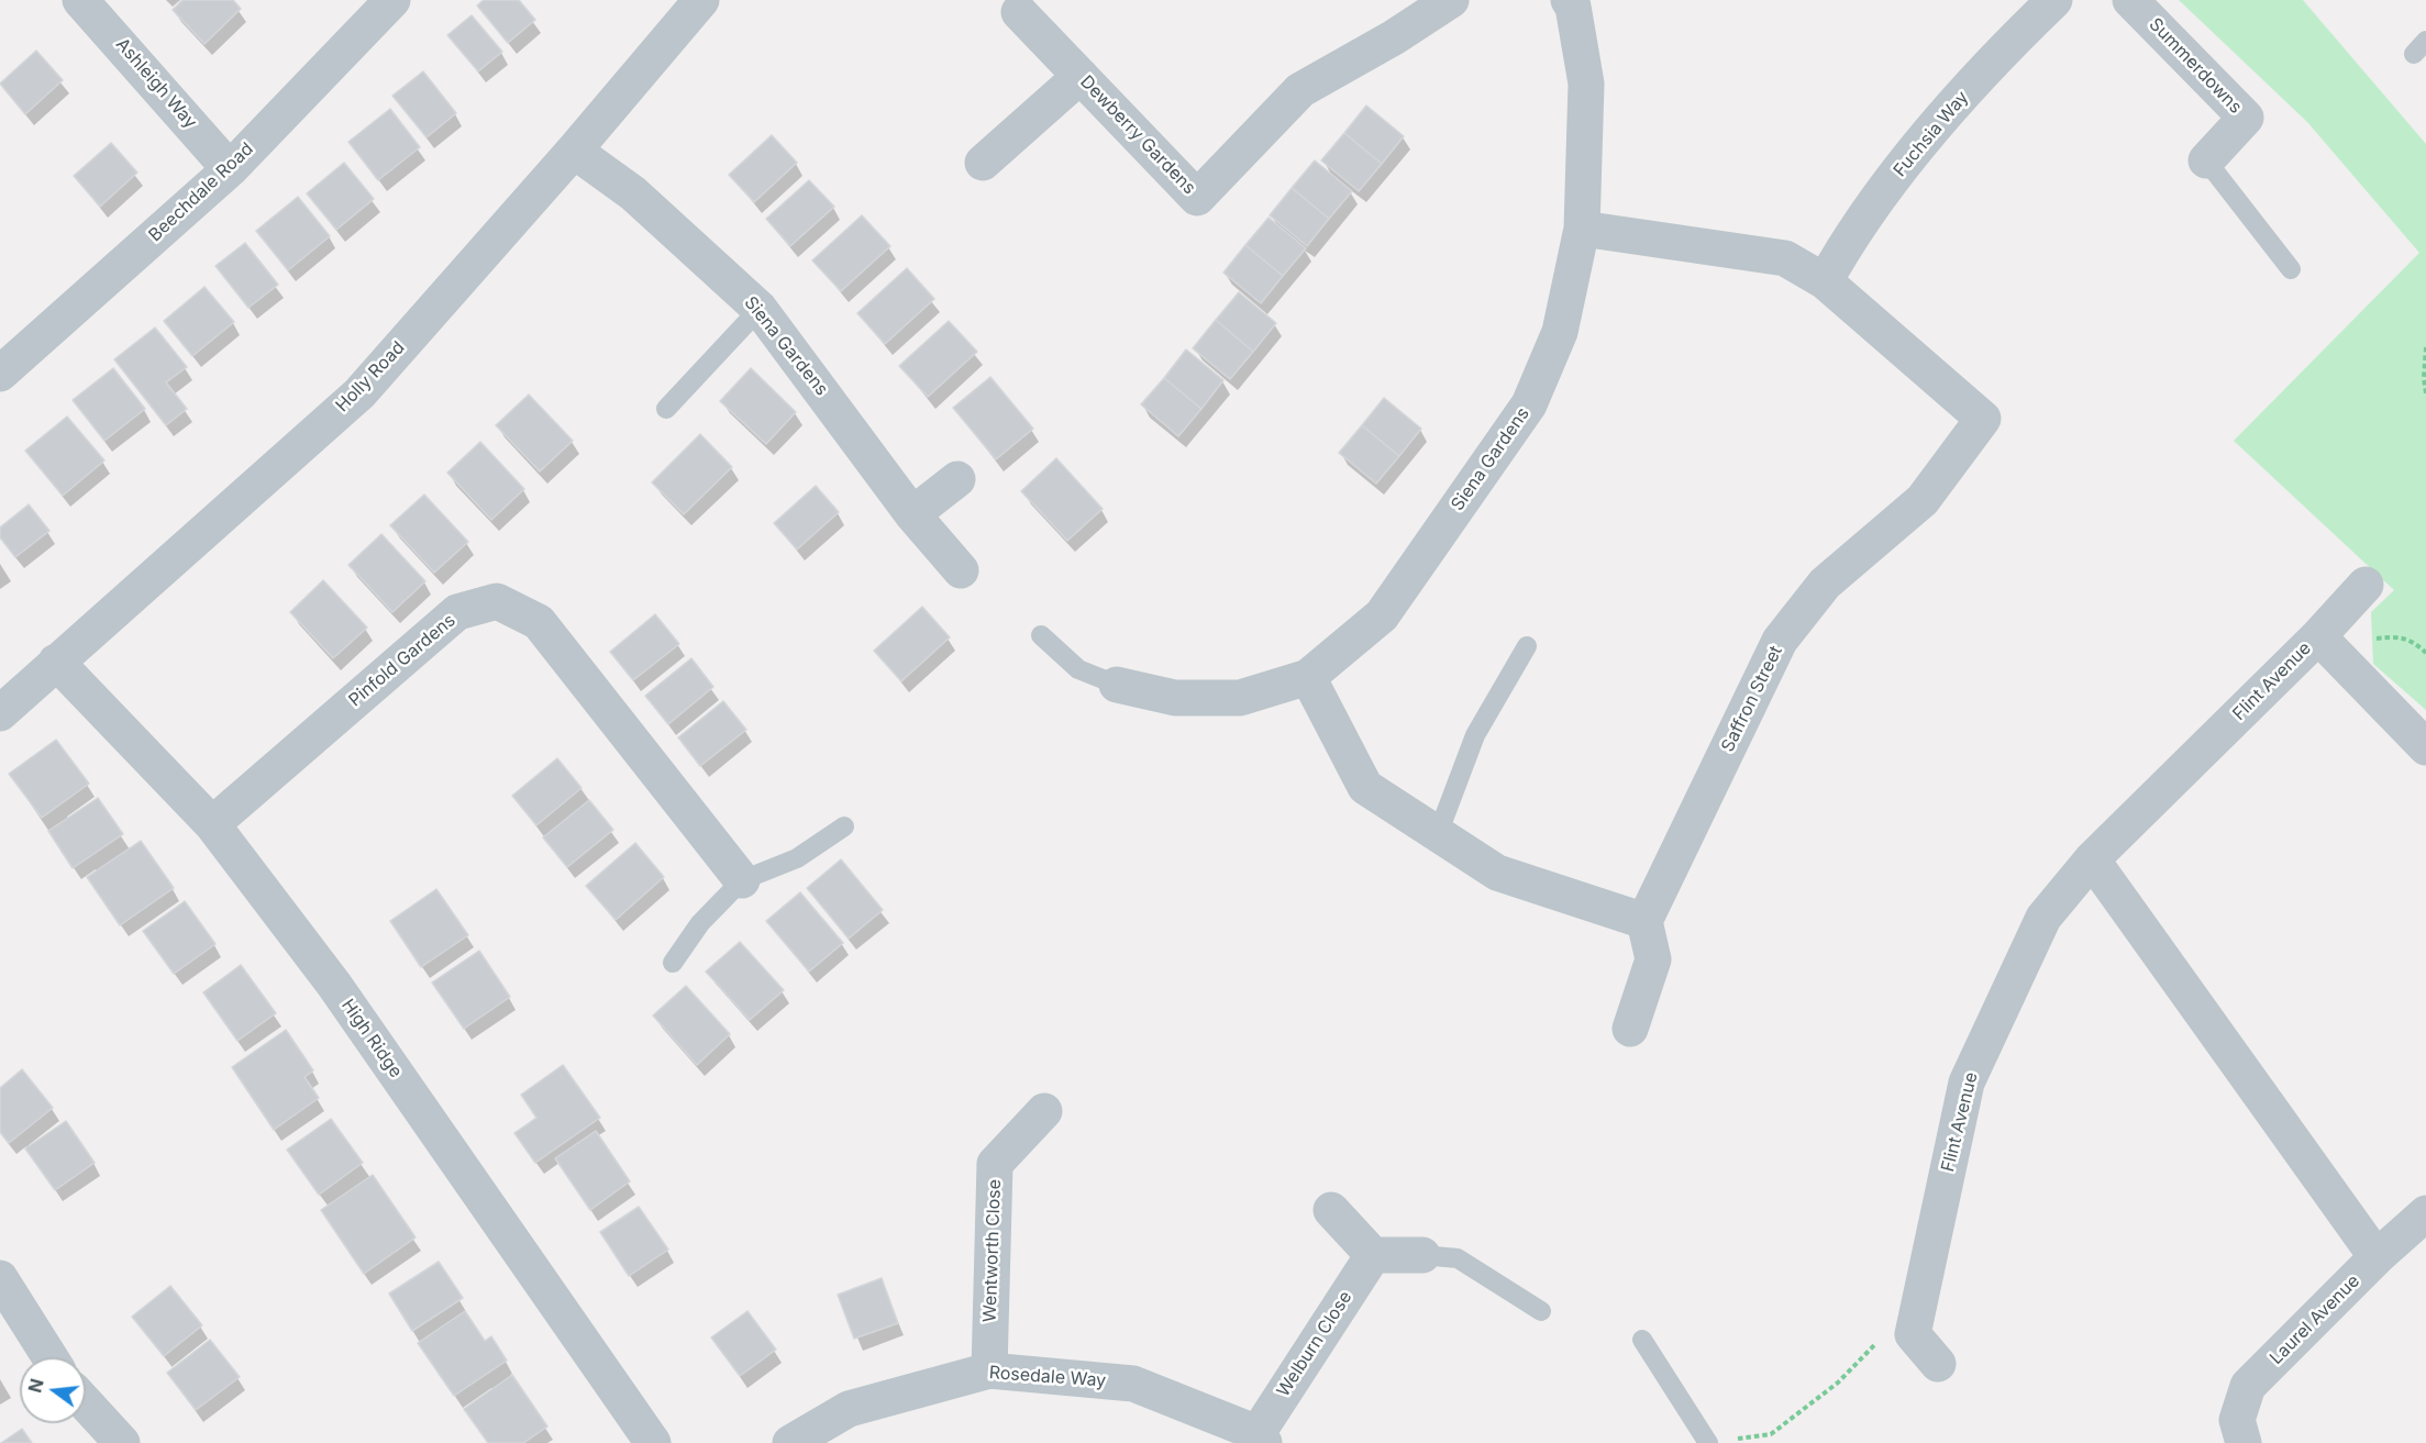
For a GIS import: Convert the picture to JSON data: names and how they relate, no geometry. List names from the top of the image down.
{
  "streets": {
    "street": [
      "Summerdowns",
      "Ashleigh Way",
      "Fuchsia Way",
      "Dewberry Gardens",
      "Beechdale Road",
      "Siena Gardens",
      "Holly Road",
      "Pinfold Gardens",
      "Flint Avenue",
      "Saffron Street",
      "High Ridge",
      "Wentworth Close",
      "Laurel Avenue",
      "Welburn Close",
      "Rosedale Way"
    ]
  },
  "crossings": [
    ["Ashleigh Way", "Beechdale Road"],
    ["Fuchsia Way", "Saffron Street"],
    ["Siena Gardens", "Holly Road"],
    ["Holly Road", "High Ridge"],
    ["Pinfold Gardens", "High Ridge"],
    ["Wentworth Close", "Rosedale Way"],
    ["Welburn Close", "Rosedale Way"]
  ],
  "north": "left"
}
